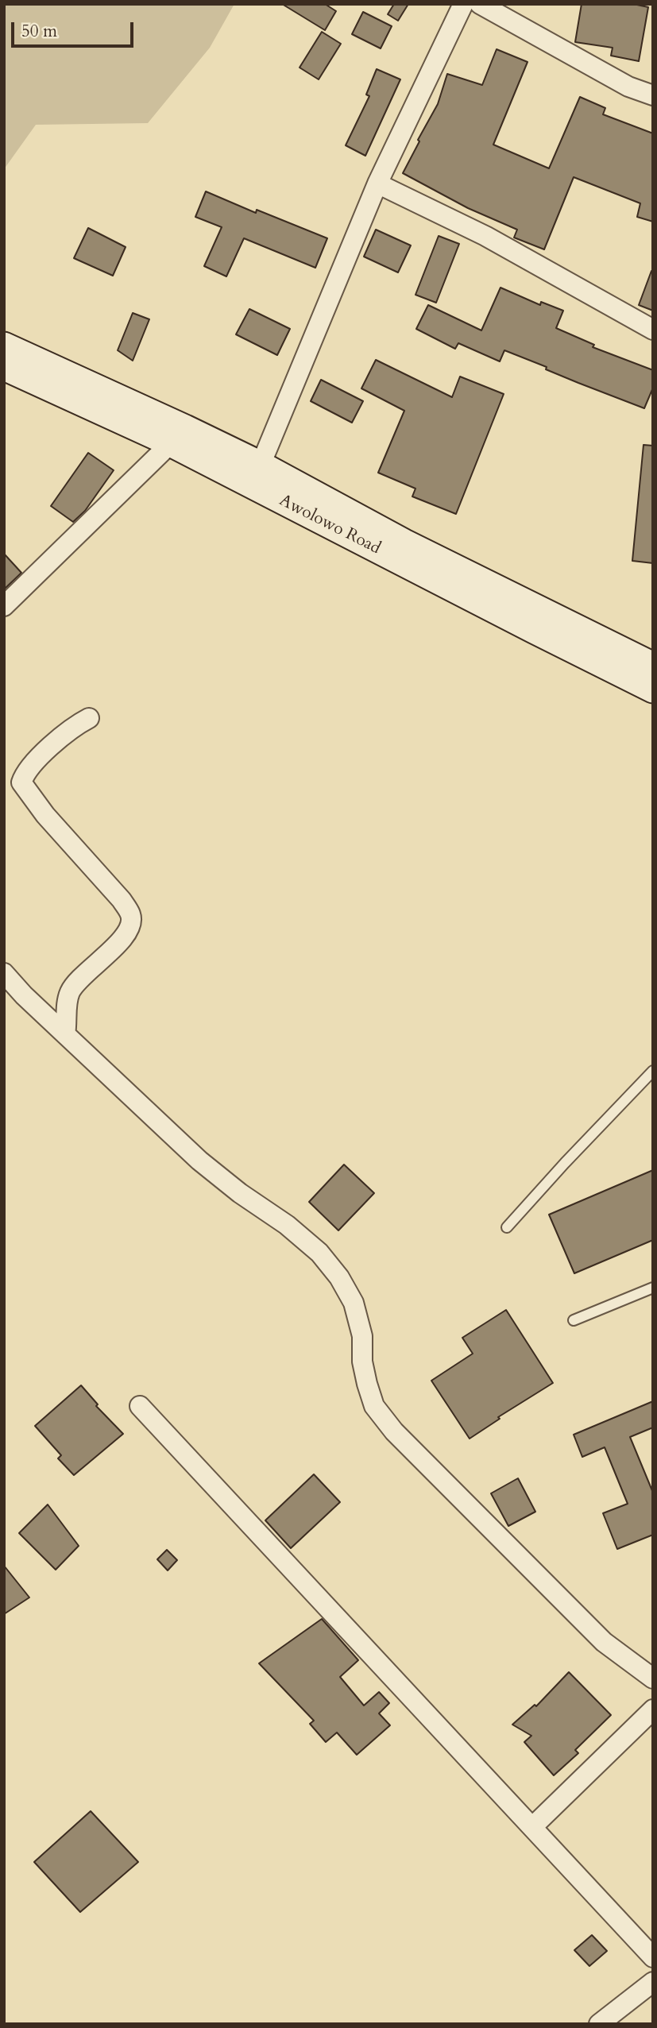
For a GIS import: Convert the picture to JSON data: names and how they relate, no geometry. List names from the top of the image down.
{
  "streets": {
    "main road": ["Awolowo Road"]
  },
  "scale_bar": "50 m"
}
